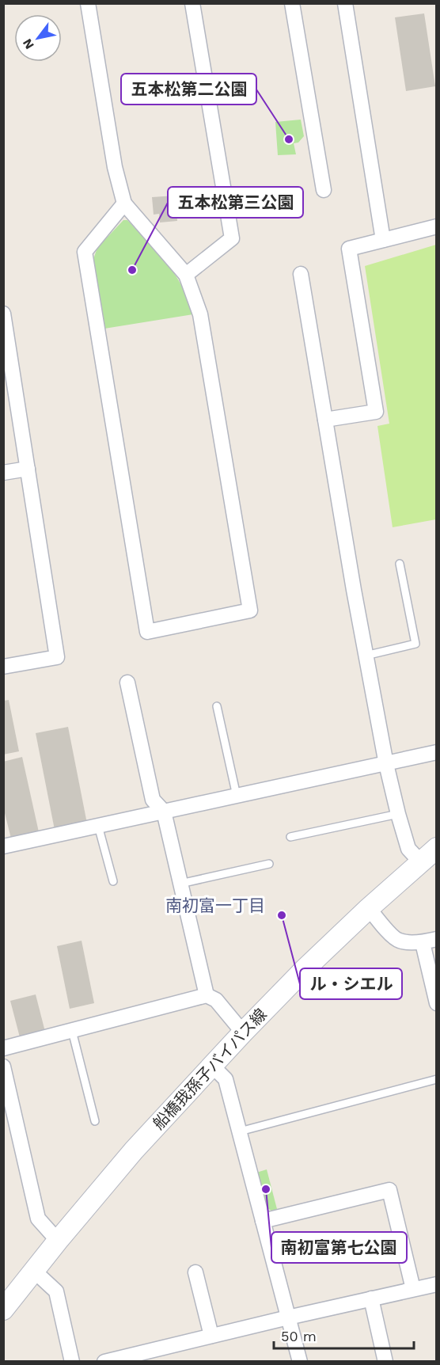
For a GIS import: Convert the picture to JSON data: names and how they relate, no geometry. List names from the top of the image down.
{
  "streets": {
    "street": ["船橋我孫子バイパス線"]
  },
  "districts": ["南初富一丁目"],
  "places": [
    "五本松第二公園",
    "五本松第三公園",
    "ル・シエル",
    "南初富第七公園"
  ],
  "scale_bar": "50 m",
  "north": "bottom left"
}
